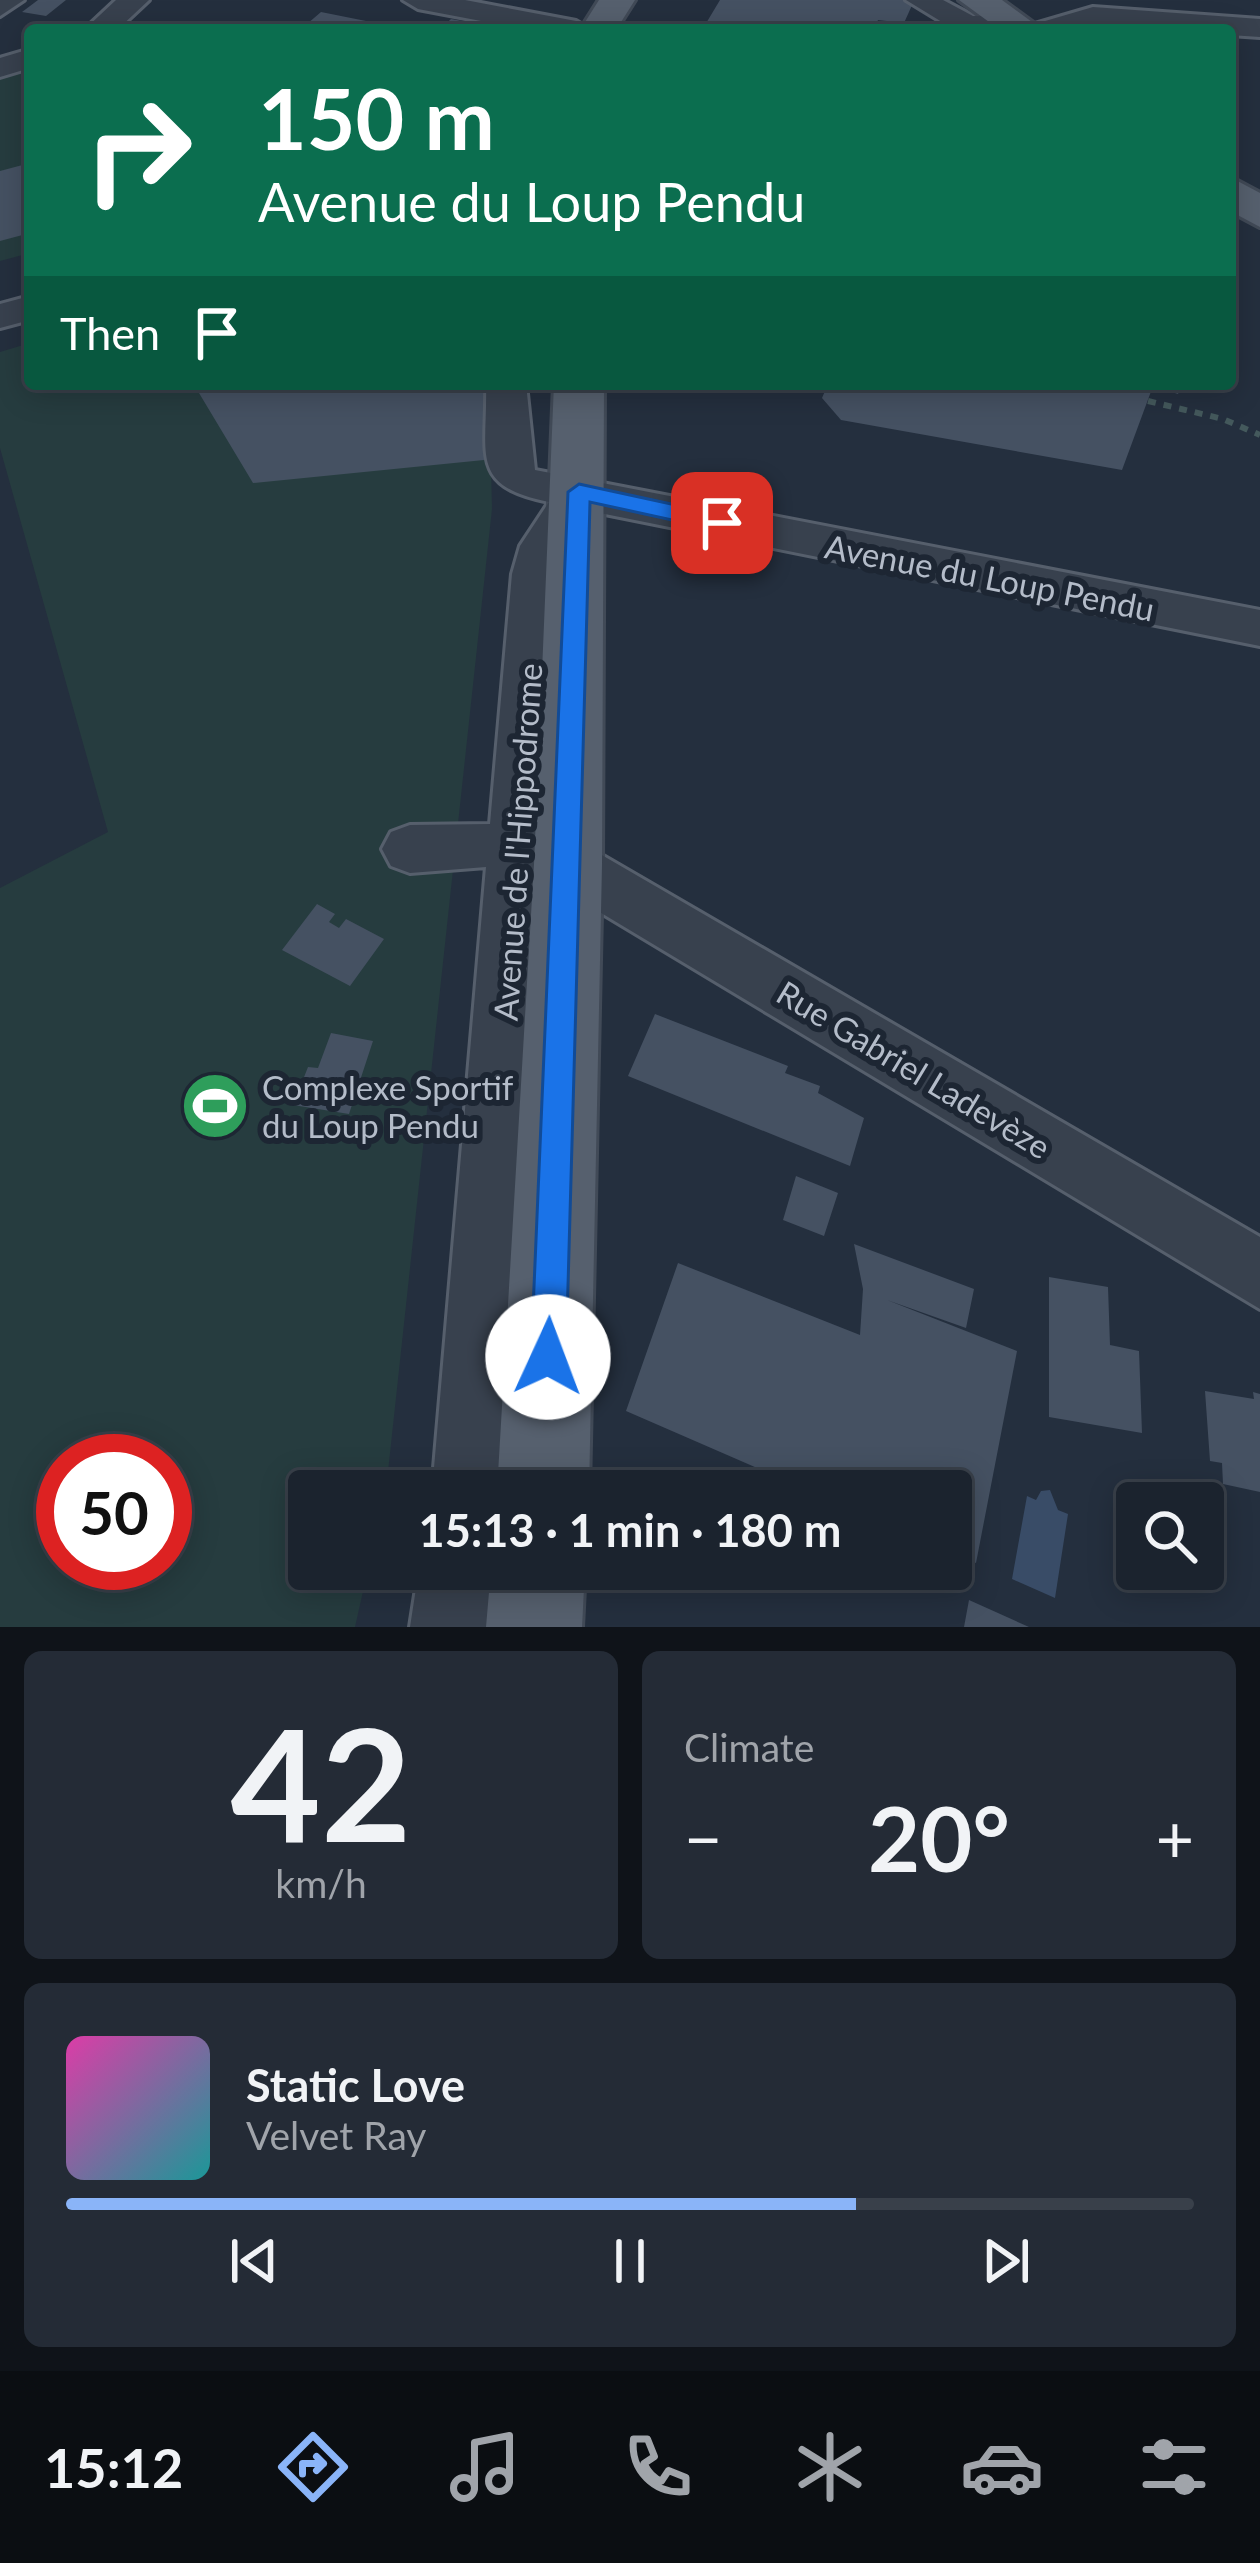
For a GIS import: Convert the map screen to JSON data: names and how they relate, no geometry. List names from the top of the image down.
{
  "streets": {
    "main road": ["Avenue de l'Hippodrome"],
    "street": ["Avenue du Loup Pendu", "Rue Gabriel Ladevèze"]
  },
  "crossings": [
    ["Avenue du Loup Pendu", "Avenue de l'Hippodrome"],
    ["Avenue de l'Hippodrome", "Rue Gabriel Ladevèze"]
  ],
  "places": {
    "sports": ["Complexe Sportif du Loup Pendu"]
  },
  "page": {
    "turn": ["150 m", "Avenue du Loup Pendu"],
    "then": "Then",
    "limit": "50",
    "trip": "15:13 · 1 min · 180 m",
    "tile": [
      ["42", "km/h"],
      "Climate"
    ],
    "heat": ["−", "20°", "+"],
    "song": ["Static Love", "Velvet Ray"],
    "tabs": "15:12"
  }
}
